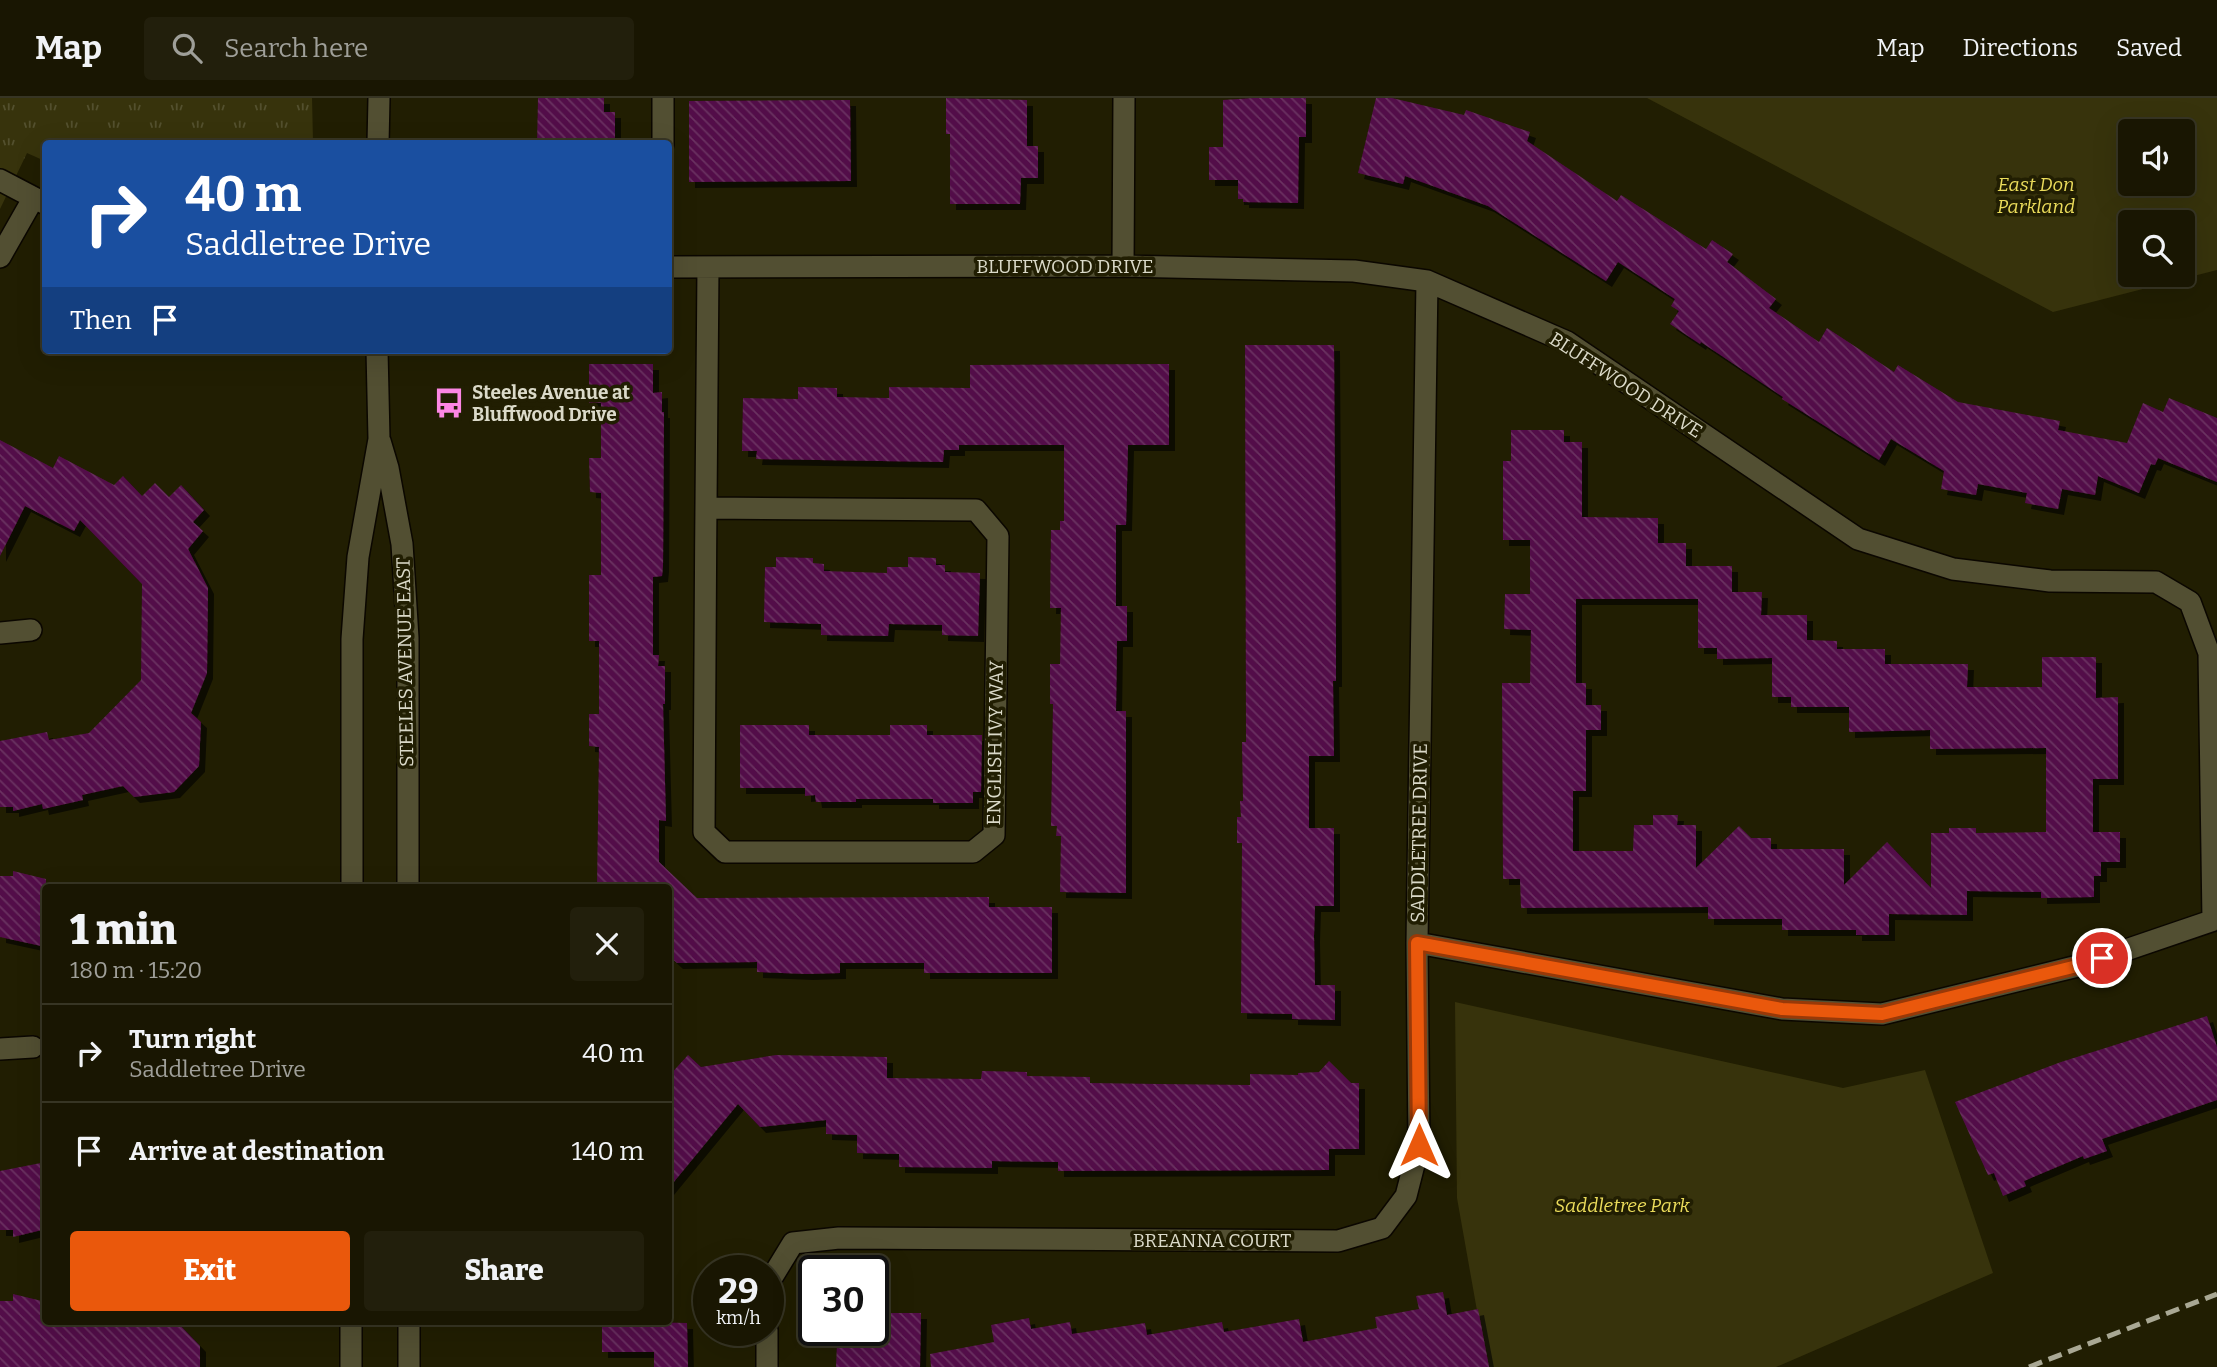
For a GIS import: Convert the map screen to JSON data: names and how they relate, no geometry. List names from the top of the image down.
{
  "streets": {
    "street": [
      "BLUFFWOOD DRIVE",
      "STEELES AVENUE EAST",
      "ENGLISH IVY WAY",
      "SADDLETREE DRIVE",
      "BREANNA COURT"
    ]
  },
  "crossings": [
    ["BLUFFWOOD DRIVE", "ENGLISH IVY WAY"],
    ["BLUFFWOOD DRIVE", "SADDLETREE DRIVE"],
    ["SADDLETREE DRIVE", "BREANNA COURT"]
  ],
  "parks": ["East Don Parkland", "Saddletree Park"],
  "places": {
    "bus stop": ["Steeles Avenue at Bluffwood Drive"]
  },
  "page": {
    "header": "Map",
    "search": "Search here",
    "nav": ["Map", "Directions", "Saved"],
    "turn": ["40 m", "Saddletree Drive"],
    "then": "Then",
    "heading": ["1 min", "180 m · 15:20"],
    "list": [
      {
        "name": "Turn right",
        "note": "Saddletree Drive",
        "value": "40 m"
      },
      {
        "name": "Arrive at destination",
        "value": "140 m"
      }
    ],
    "buttons": ["Exit", "Share"],
    "speed": "29 km/h",
    "limit": "30"
  }
}
